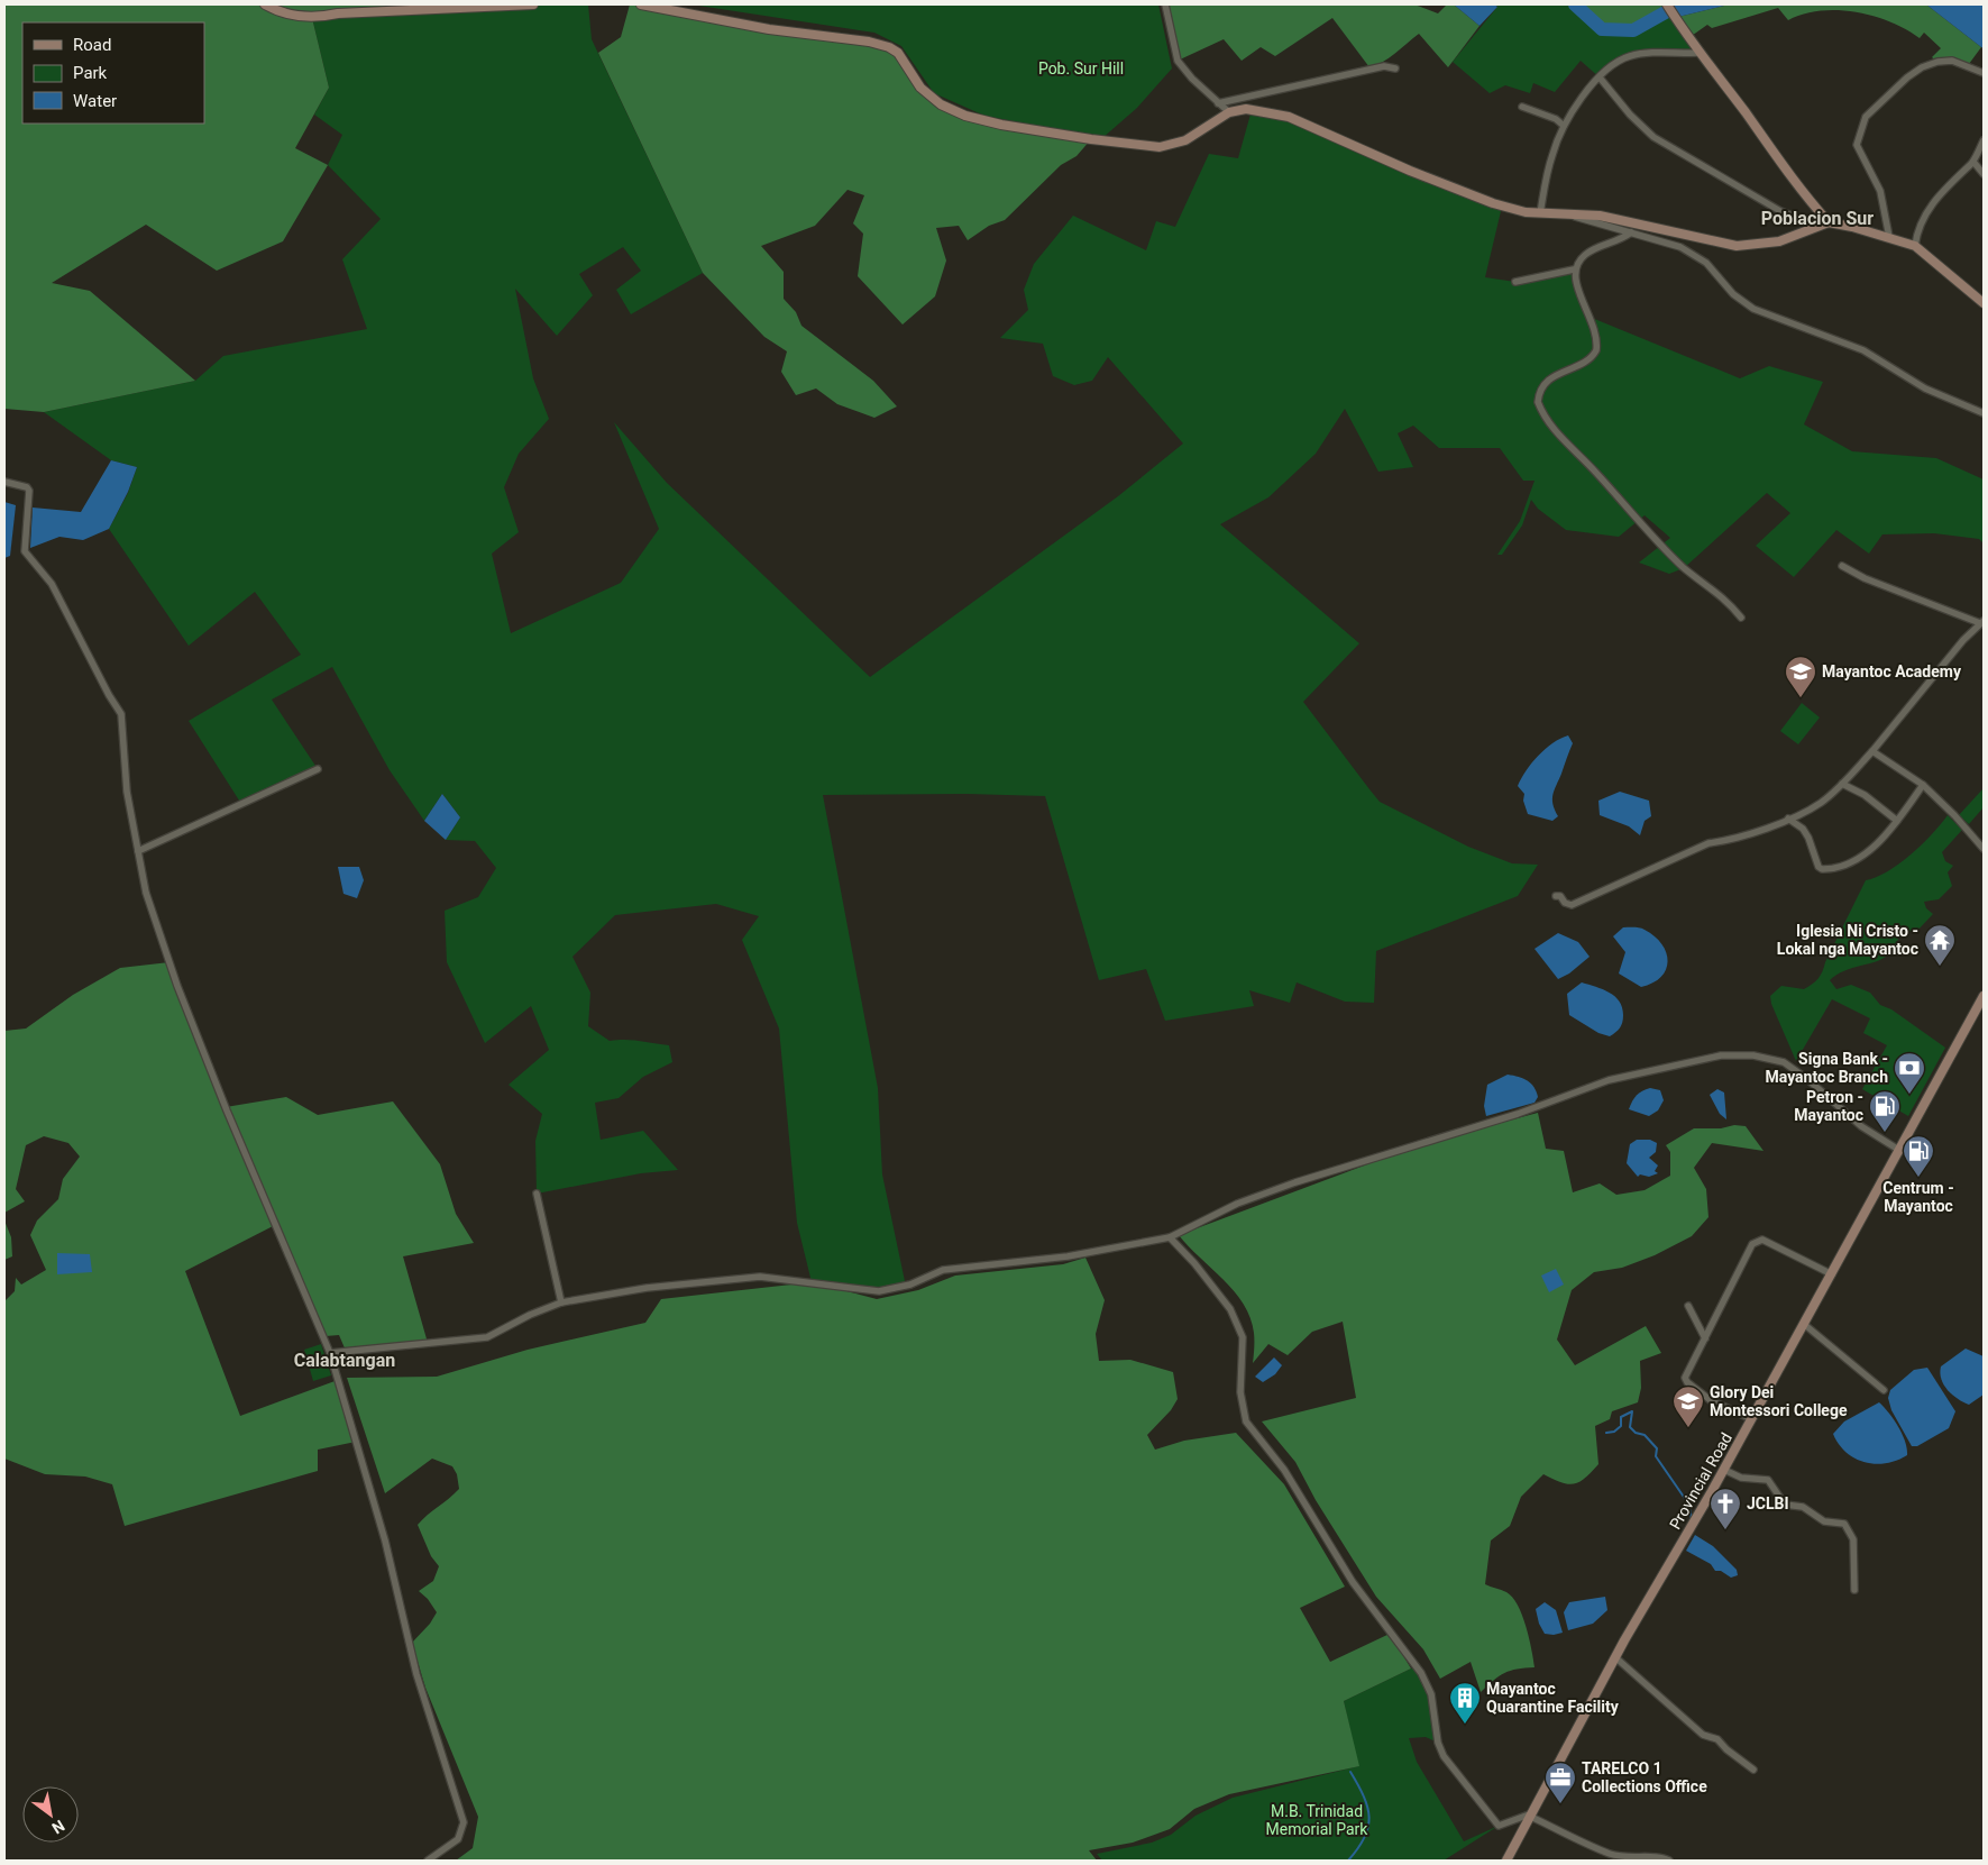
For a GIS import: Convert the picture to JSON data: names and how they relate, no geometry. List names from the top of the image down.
{
  "streets": {
    "main road": ["Provincial Road"]
  },
  "districts": ["Poblacion Sur", "Calabtangan"],
  "parks": ["Pob. Sur Hill", "M.B. Trinidad Memorial Park"],
  "places": {
    "school or university": ["Mayantoc Academy", "Glory Dei Montessori College"],
    "temple": ["Iglesia Ni Cristo - Lokal nga Mayantoc"],
    "bank": ["Signa Bank - Mayantoc Branch"],
    "fuel station": ["Petron - Mayantoc", "Centrum - Mayantoc"],
    "church": ["JCLBI"],
    "building": ["Mayantoc Quarantine Facility"],
    "office": ["TARELCO 1 Collections Office"]
  },
  "legend": ["Road", "Park", "Water"],
  "north": "bottom right"
}
